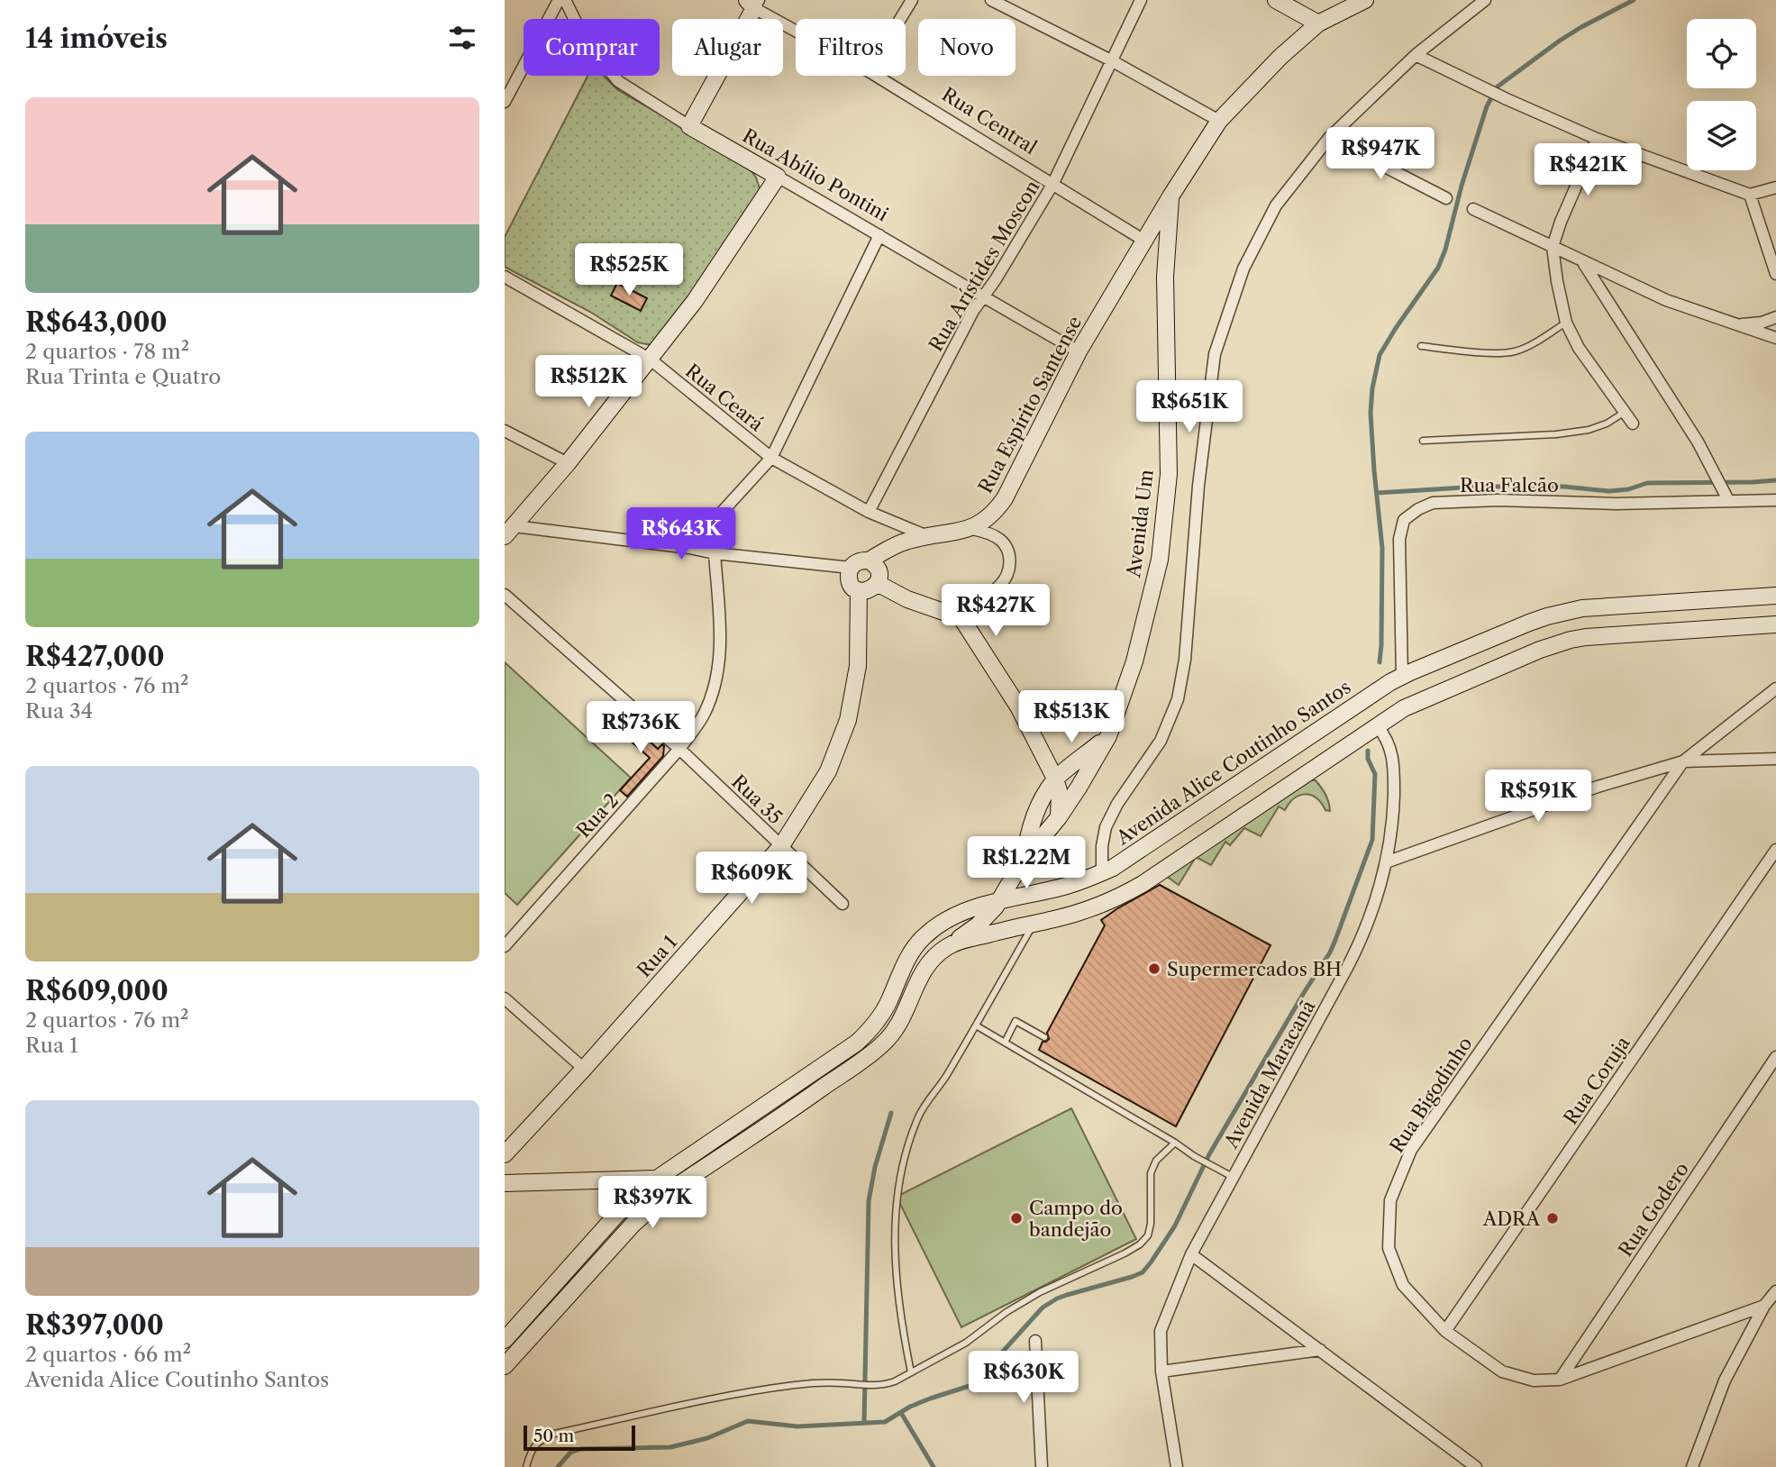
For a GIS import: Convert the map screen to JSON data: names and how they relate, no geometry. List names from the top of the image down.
{
  "streets": {
    "street": [
      "Rua Central",
      "Rua Abílio Pontini",
      "Rua Arístides Moscon",
      "Rua Ceará",
      "Rua Espírito Santense",
      "Rua Falcão",
      "Avenida Um",
      "Avenida Alice Coutinho Santos",
      "Rua 35",
      "Rua 2",
      "Rua 1",
      "Avenida Maracanã",
      "Rua Coruja",
      "Rua Bigodinho",
      "Rua Godero"
    ]
  },
  "crossings": [
    ["Rua Central", "Rua Arístides Moscon"],
    ["Rua Central", "Rua Espírito Santense"],
    ["Rua Abílio Pontini", "Rua Arístides Moscon"],
    ["Rua Abílio Pontini", "Rua Espírito Santense"],
    ["Rua Arístides Moscon", "Rua Ceará"],
    ["Rua Ceará", "Rua Espírito Santense"],
    ["Rua Espírito Santense", "Avenida Um"],
    ["Rua Espírito Santense", "Rua 1"],
    ["Rua Falcão", "Avenida Alice Coutinho Santos"],
    ["Avenida Um", "Avenida Alice Coutinho Santos"],
    ["Rua 35", "Rua 2"],
    ["Rua 35", "Rua 1"],
    ["Rua Coruja", "Rua Bigodinho"],
    ["Rua Bigodinho", "Rua Godero"]
  ],
  "places": ["Supermercados BH", "Campo do bandejão", "ADRA"],
  "scale_bar": "50 m",
  "page": {
    "heading": "14 imóveis",
    "chip": [
      "Comprar",
      "Alugar",
      "Filtros",
      "Novo"
    ],
    "list": [
      {
        "name": "R$643,000",
        "note": "2 quartos · 78 m² · Rua Trinta e Quatro"
      },
      {
        "name": "R$427,000",
        "note": "2 quartos · 76 m² · Rua 34"
      },
      {
        "name": "R$609,000",
        "note": "2 quartos · 76 m² · Rua 1"
      },
      {
        "name": "R$397,000",
        "note": "2 quartos · 66 m² · Avenida Alice Coutinho Santos"
      }
    ],
    "price": [
      "R$947K",
      "R$421K",
      "R$525K",
      "R$512K",
      "R$651K",
      "R$643K",
      "R$427K",
      "R$513K",
      "R$736K",
      "R$591K",
      "R$1.22M",
      "R$609K",
      "R$397K",
      "R$630K"
    ],
    "scale": "50 m"
  }
}
